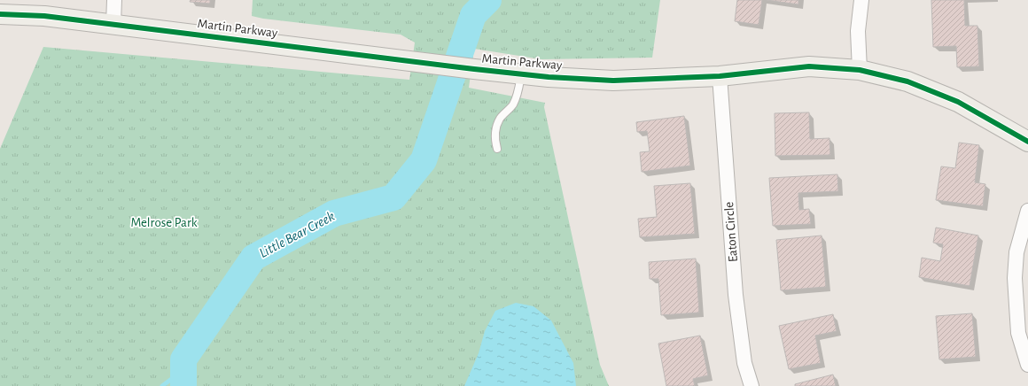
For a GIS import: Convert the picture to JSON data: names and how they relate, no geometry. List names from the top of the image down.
{
  "streets": {
    "street": ["Martin Parkway", "Eaton Circle"]
  },
  "crossings": [
    ["Martin Parkway", "Eaton Circle"]
  ],
  "water": ["Little Bear Creek"],
  "parks": ["Melrose Park"]
}
